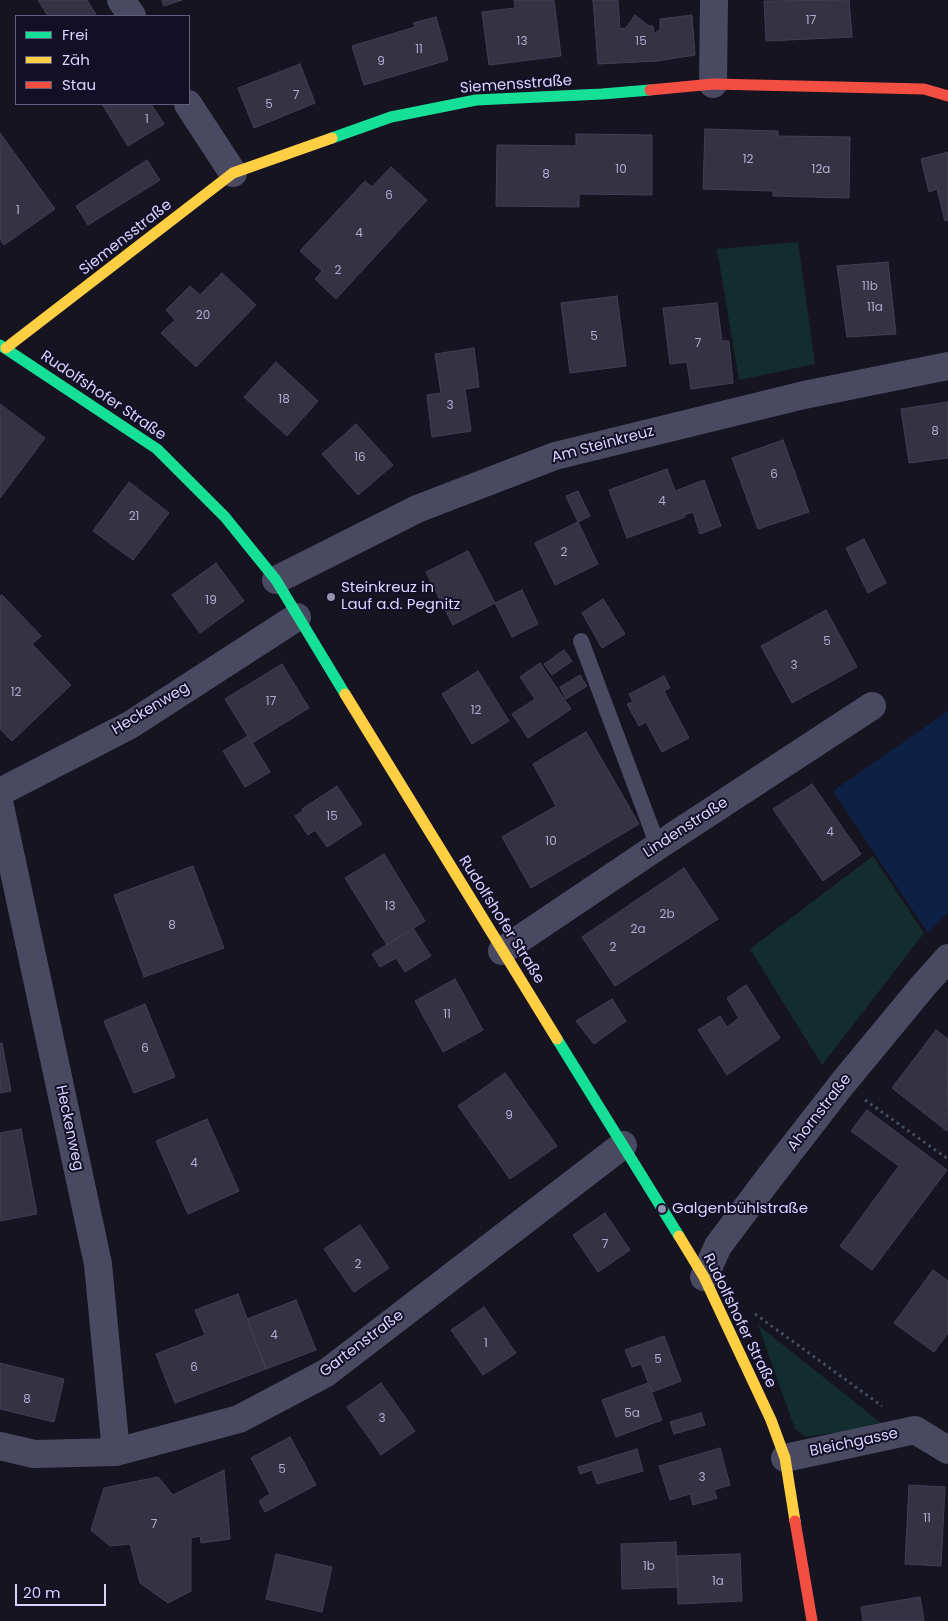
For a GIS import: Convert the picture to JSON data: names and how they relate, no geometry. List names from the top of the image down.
{
  "streets": {
    "street": [
      "Siemensstraße",
      "Rudolfshofer Straße",
      "Am Steinkreuz",
      "Heckenweg",
      "Lindenstraße",
      "Ahornstraße",
      "Gartenstraße",
      "Bleichgasse"
    ]
  },
  "crossings": [
    ["Siemensstraße", "Rudolfshofer Straße"],
    ["Rudolfshofer Straße", "Am Steinkreuz"],
    ["Rudolfshofer Straße", "Heckenweg"],
    ["Rudolfshofer Straße", "Lindenstraße"],
    ["Rudolfshofer Straße", "Ahornstraße"],
    ["Rudolfshofer Straße", "Gartenstraße"],
    ["Rudolfshofer Straße", "Bleichgasse"],
    ["Heckenweg", "Gartenstraße"]
  ],
  "places": ["Steinkreuz in Lauf a.d. Pegnitz", "Galgenbühlstraße"],
  "house_numbers": [
    "17",
    "13",
    "15",
    "11",
    "9",
    "7",
    "5",
    "1",
    "12",
    "10",
    "12a",
    "8",
    "6",
    "1",
    "4",
    "2",
    "11b",
    "11a",
    "20",
    "5",
    "7",
    "18",
    "3",
    "8",
    "16",
    "6",
    "4",
    "21",
    "2",
    "19",
    "5",
    "3",
    "12",
    "17",
    "12",
    "15",
    "4",
    "10",
    "13",
    "2b",
    "8",
    "2a",
    "2",
    "11",
    "6",
    "9",
    "4",
    "7",
    "2",
    "4",
    "1",
    "5",
    "6",
    "8",
    "5a",
    "3",
    "5",
    "3",
    "11",
    "7",
    "1b",
    "1a"
  ],
  "legend": ["Frei", "Zäh", "Stau"],
  "scale_bar": "20 m"
}
